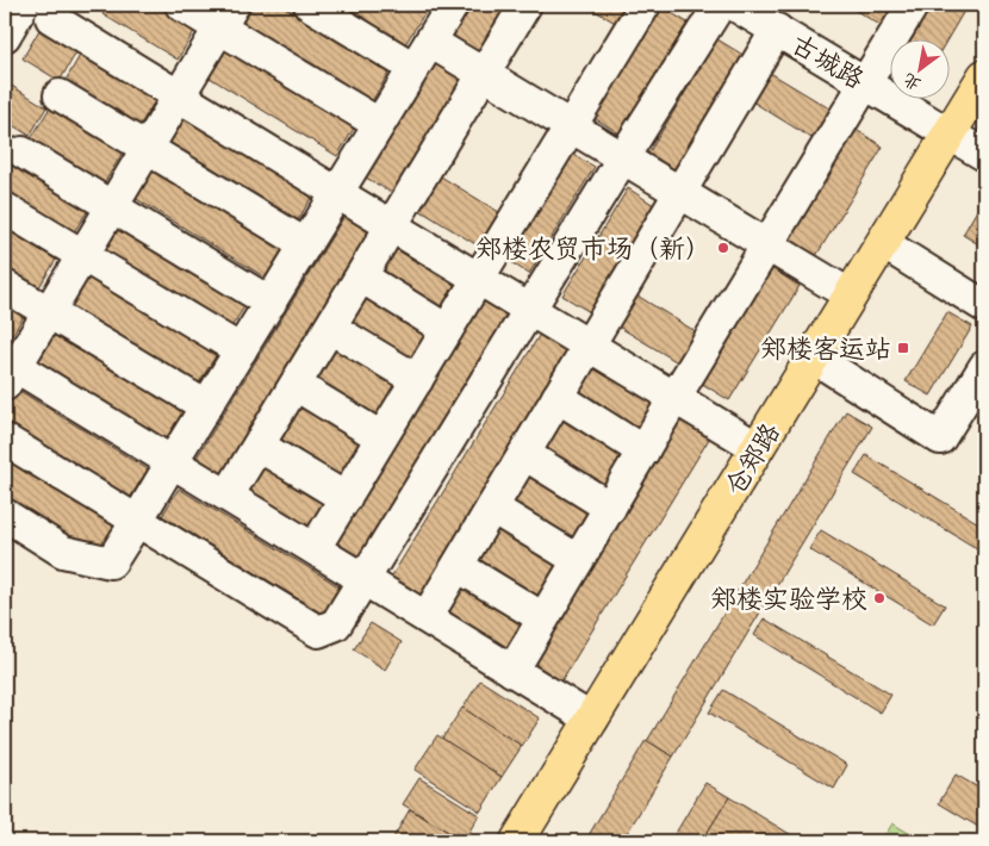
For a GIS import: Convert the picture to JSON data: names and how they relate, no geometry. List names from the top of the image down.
{
  "streets": {
    "main road": ["仓郑路"],
    "street": ["古城路"]
  },
  "crossings": [
    ["古城路", "仓郑路"]
  ],
  "places": {
    "other": ["郑楼农贸市场（新）", "郑楼实验学校"],
    "transit": ["郑楼客运站"]
  },
  "north": "bottom left"
}
